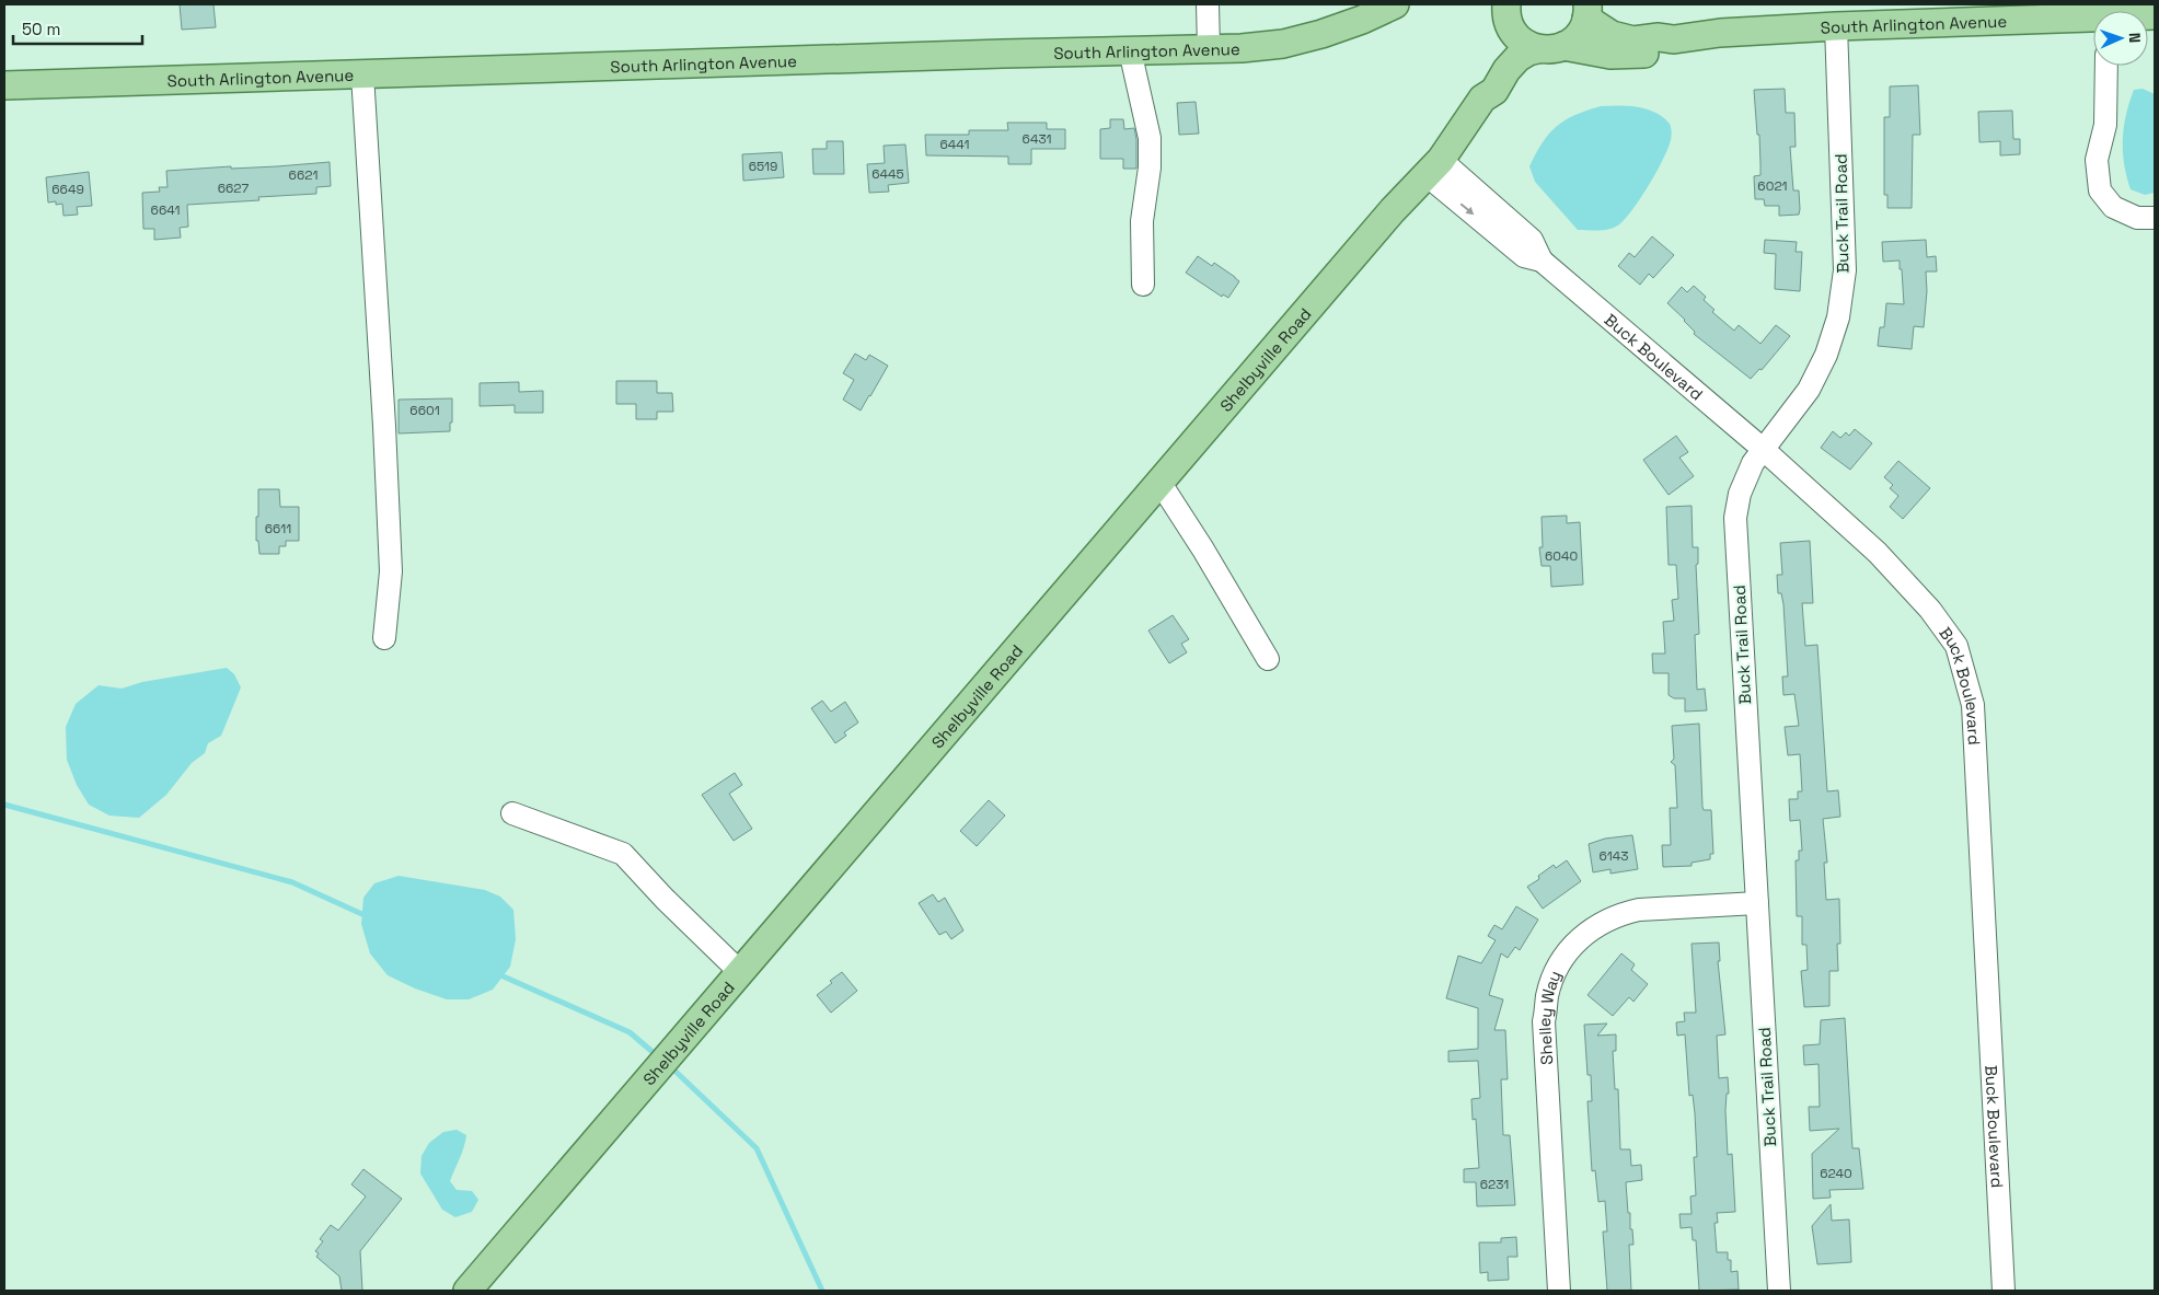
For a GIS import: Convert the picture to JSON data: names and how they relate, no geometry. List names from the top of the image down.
{
  "streets": {
    "main road": ["South Arlington Avenue", "Shelbyville Road"],
    "street": ["Buck Trail Road", "Buck Boulevard", "Shelley Way"]
  },
  "crossings": [
    ["South Arlington Avenue", "Buck Trail Road"],
    ["Buck Trail Road", "Buck Boulevard"],
    ["Buck Trail Road", "Shelley Way"],
    ["Buck Boulevard", "Shelbyville Road"]
  ],
  "house_numbers": [
    "6431",
    "6441",
    "6519",
    "6445",
    "6621",
    "6021",
    "6627",
    "6649",
    "6641",
    "6601",
    "6611",
    "6040",
    "6143",
    "6240",
    "6231"
  ],
  "scale_bar": "50 m",
  "north": "right"
}
